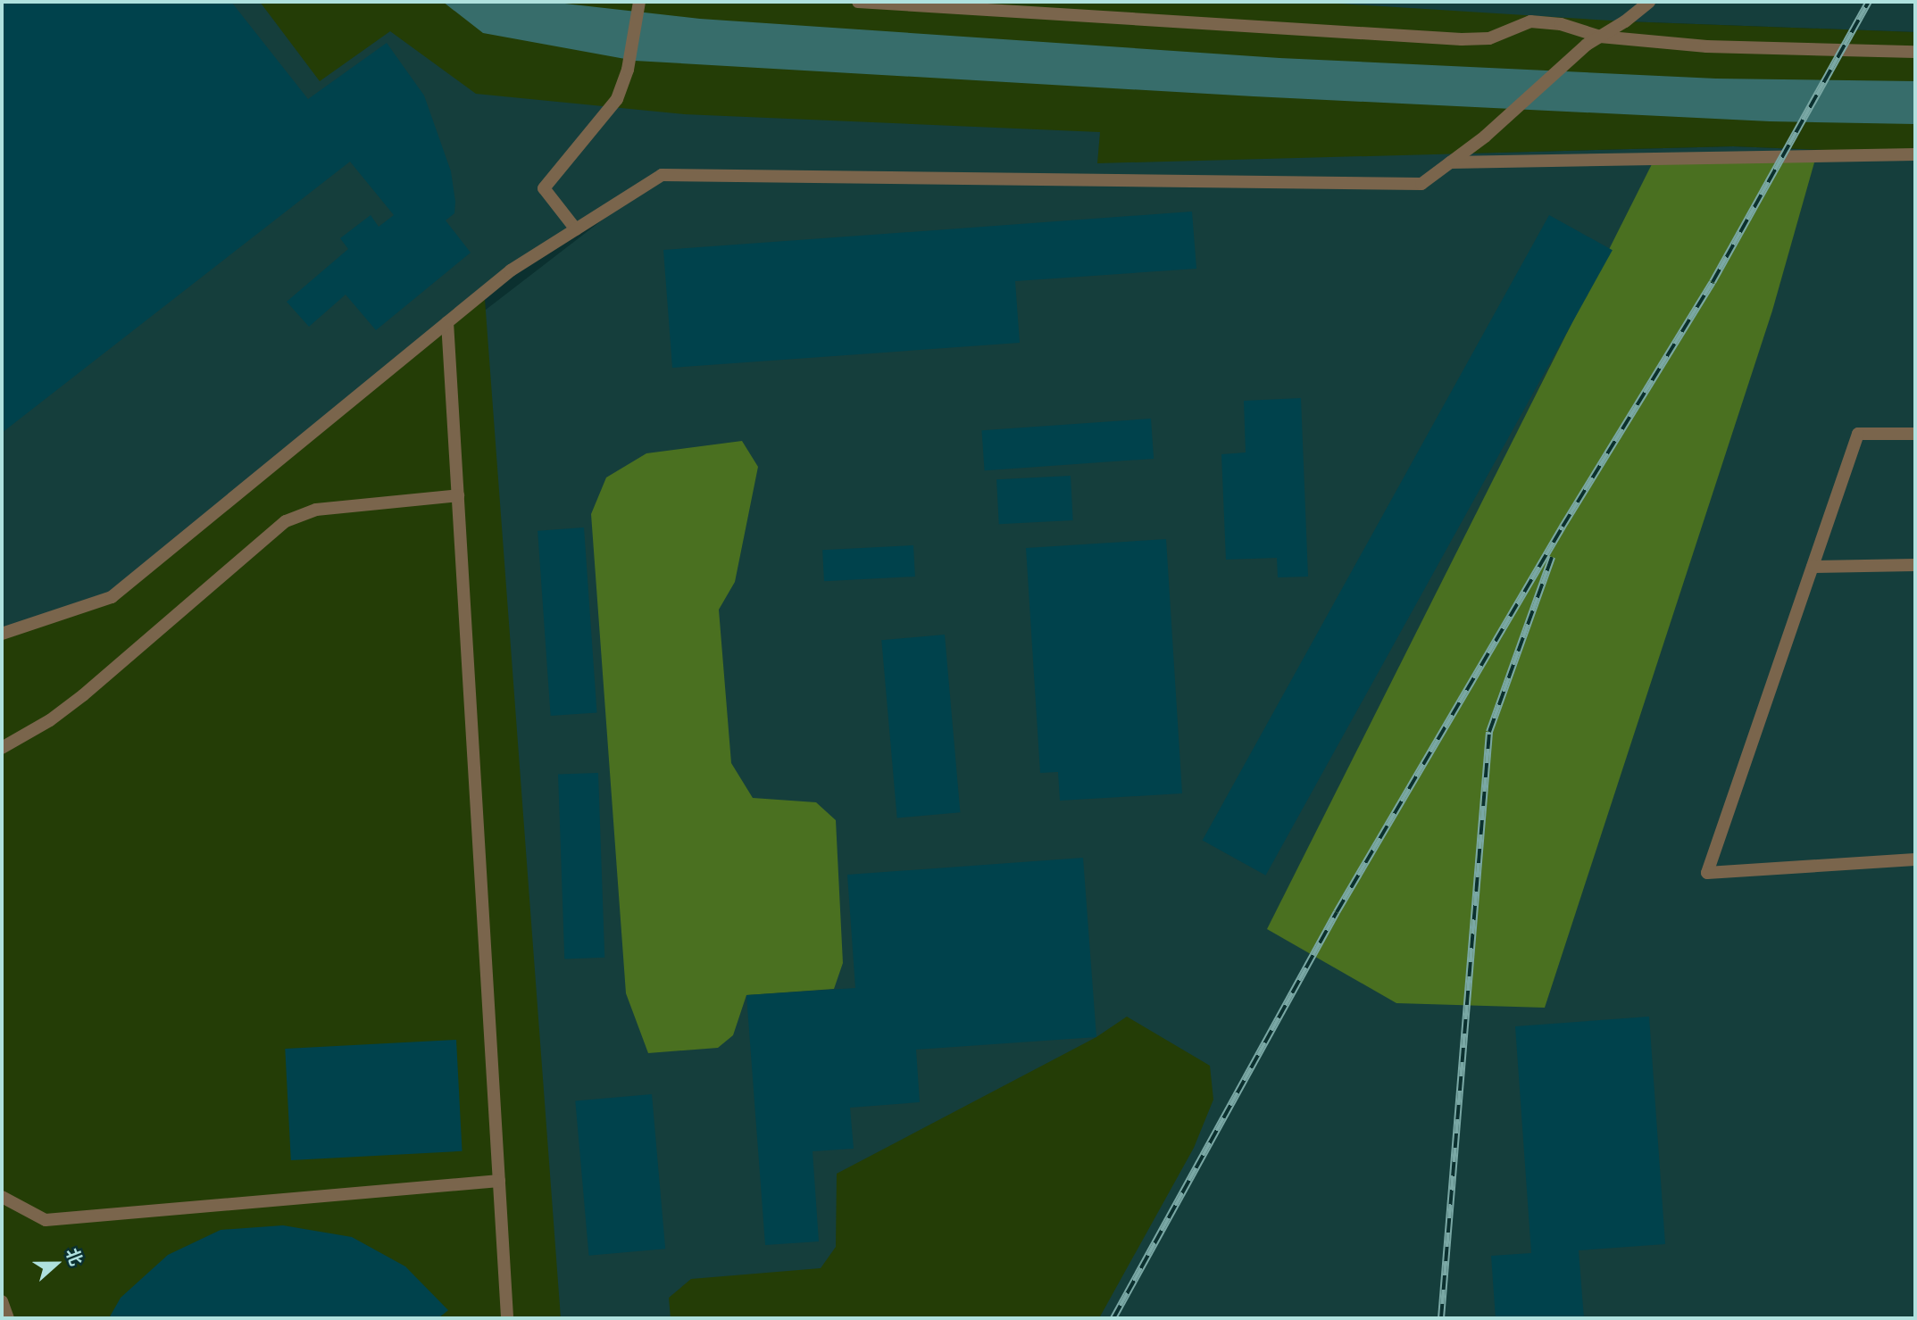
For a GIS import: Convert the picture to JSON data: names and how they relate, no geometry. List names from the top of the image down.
{
  "north": "right"
}
